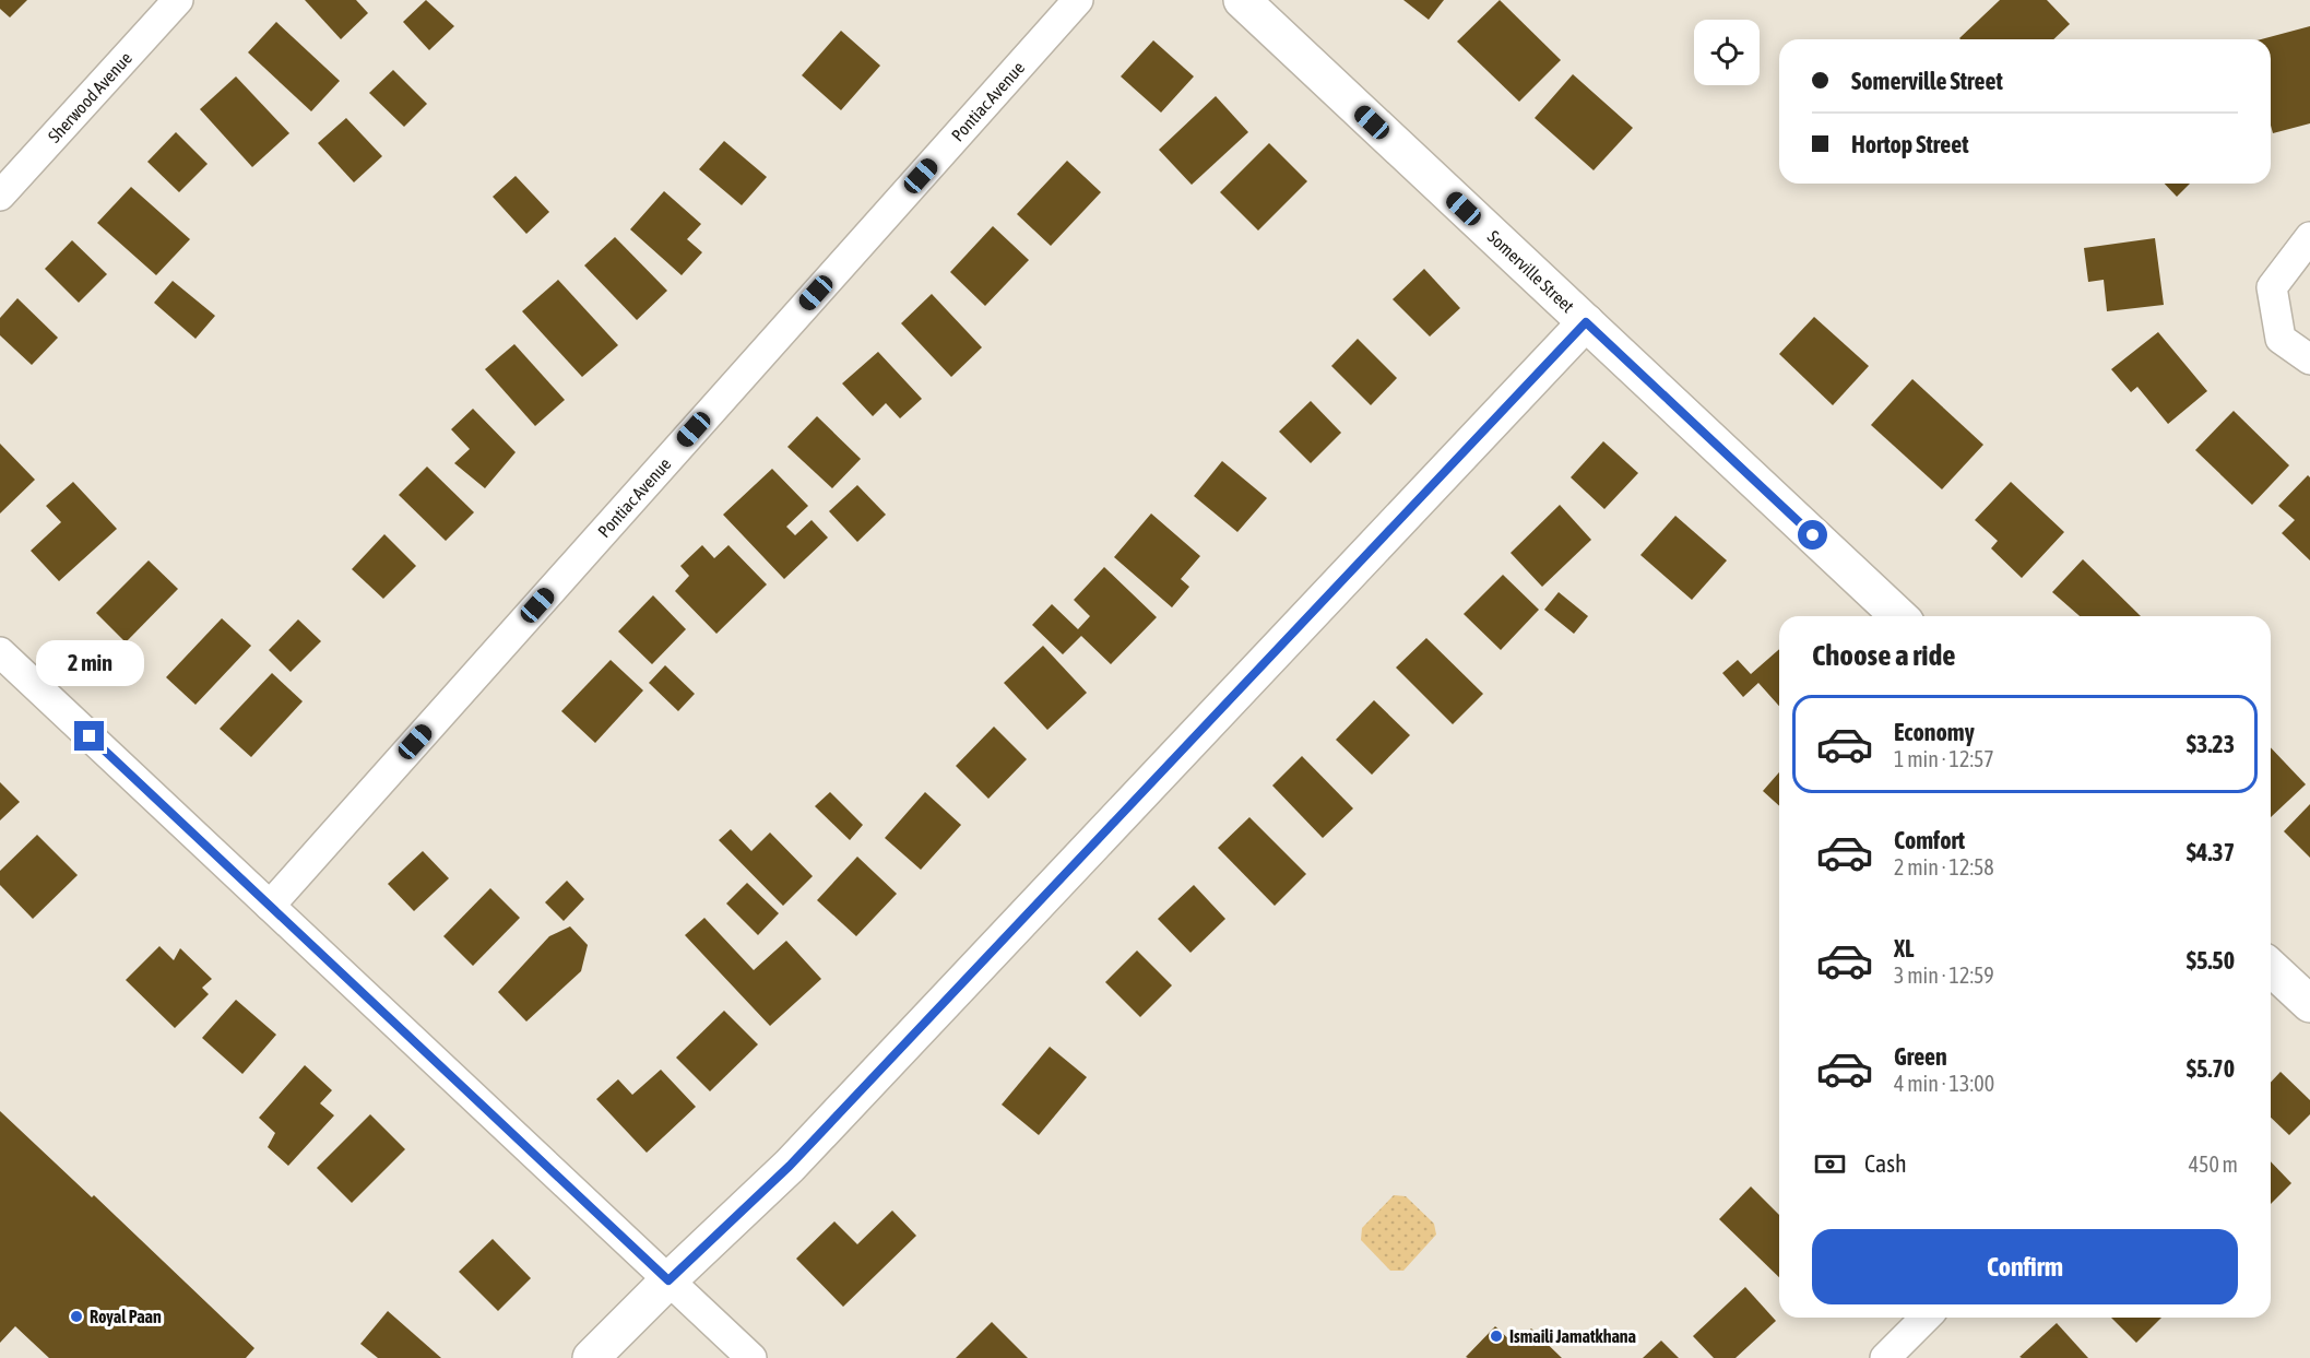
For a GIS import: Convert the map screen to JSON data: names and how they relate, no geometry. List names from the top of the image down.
{
  "streets": {
    "street": ["Sherwood Avenue", "Pontiac Avenue", "Somerville Street"]
  },
  "places": ["Royal Paan", "Ismaili Jamatkhana"],
  "page": {
    "banner": ["Somerville Street", "Hortop Street"],
    "heading": "Choose a ride",
    "bubble": "2 min",
    "list": [
      {
        "name": "Economy",
        "note": "1 min · 12:57",
        "value": "$3.23"
      },
      {
        "name": "Comfort",
        "note": "2 min · 12:58",
        "value": "$4.37"
      },
      {
        "name": "XL",
        "note": "3 min · 12:59",
        "value": "$5.50"
      },
      {
        "name": "Green",
        "note": "4 min · 13:00",
        "value": "$5.70"
      }
    ],
    "pay": ["Cash", "450 m"],
    "buttons": "Confirm"
  }
}
